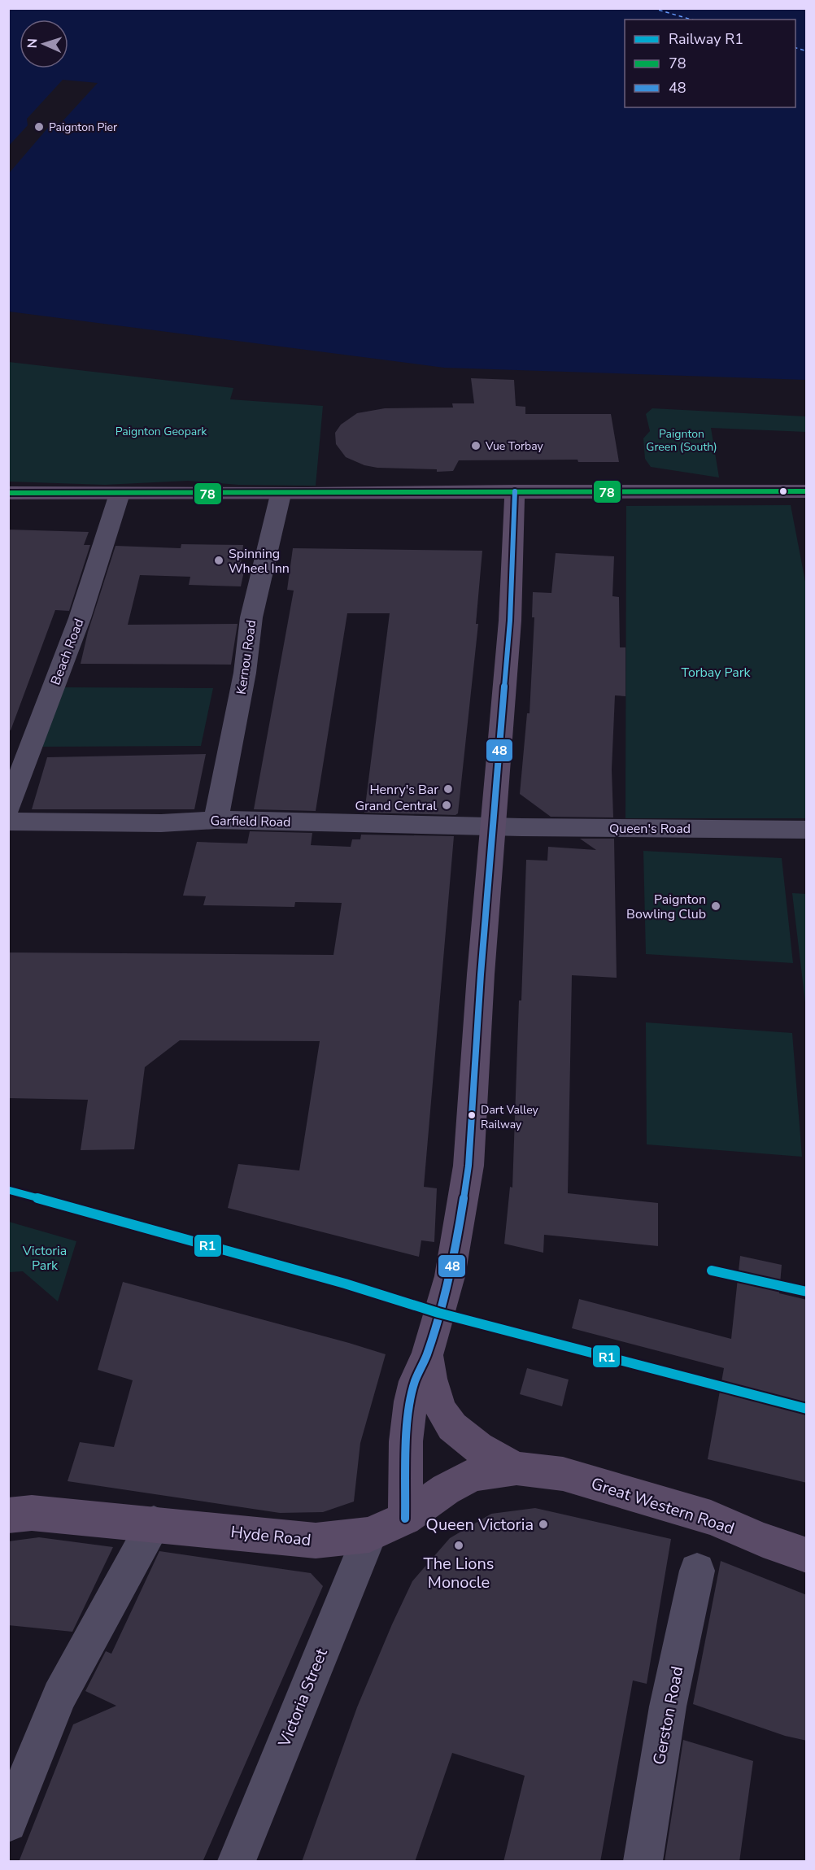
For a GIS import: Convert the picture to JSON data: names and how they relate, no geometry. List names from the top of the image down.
{
  "streets": {
    "main road": ["Great Western Road", "Hyde Road"],
    "street": [
      "Beach Road",
      "Kernou Road",
      "Garfield Road",
      "Queen's Road",
      "Victoria Street",
      "Gerston Road"
    ]
  },
  "crossings": [
    ["Kernou Road", "Garfield Road"],
    ["Garfield Road", "Queen's Road"],
    ["Great Western Road", "Hyde Road"],
    ["Hyde Road", "Victoria Street"]
  ],
  "parks": [
    "Paignton Geopark",
    "Paignton Green (South)",
    "Torbay Park",
    "Victoria Park"
  ],
  "places": [
    "Paignton Pier",
    "Vue Torbay",
    "Spinning Wheel Inn",
    "Henry's Bar",
    "Grand Central",
    "Paignton Bowling Club",
    "Dart Valley Railway",
    "Queen Victoria",
    "The Lions Monocle"
  ],
  "lines": ["transit line 78", "transit line 48", "rail line R1"],
  "legend": ["Railway R1", "78", "48"],
  "north": "left"
}
